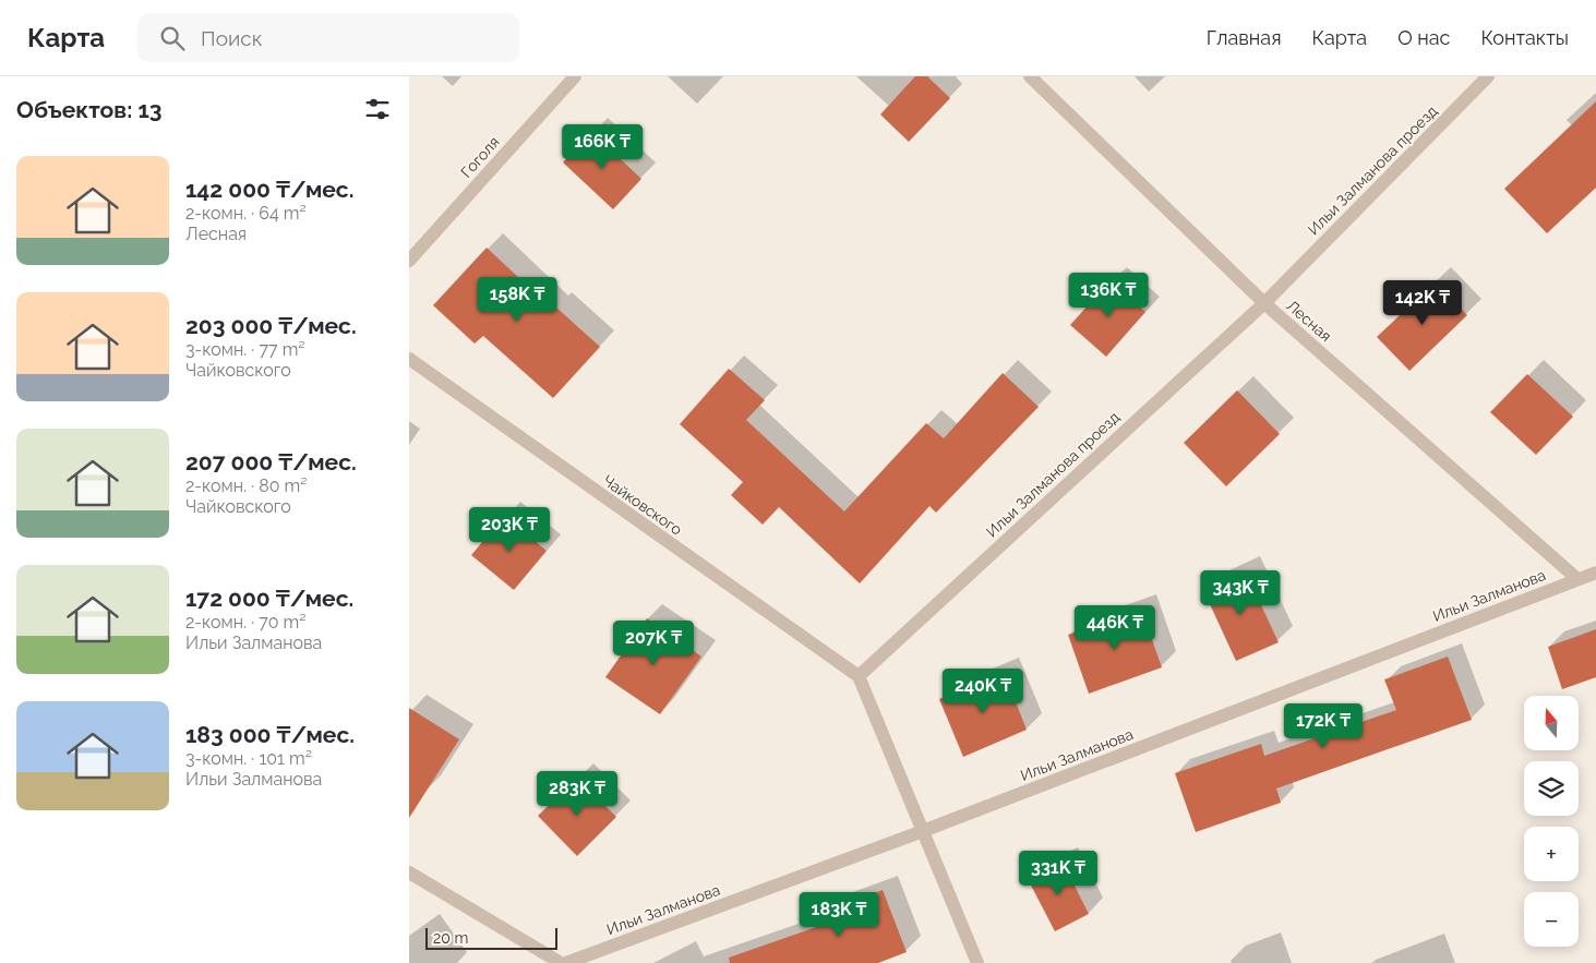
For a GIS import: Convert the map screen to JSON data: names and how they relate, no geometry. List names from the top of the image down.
{
  "streets": {
    "street": [
      "Гоголя",
      "Ильи Залманова проезд",
      "Лесная",
      "Чайковского",
      "Ильи Залманова"
    ]
  },
  "crossings": [
    ["Ильи Залманова проезд", "Лесная"],
    ["Ильи Залманова проезд", "Чайковского"],
    ["Лесная", "Ильи Залманова"]
  ],
  "scale_bar": "20 m",
  "north": "top",
  "page": {
    "header": "Карта",
    "search": "Поиск",
    "nav": [
      "Главная",
      "Карта",
      "О нас",
      "Контакты"
    ],
    "heading": "Объектов: 13",
    "price": [
      "166K ₸",
      "136K ₸",
      "158K ₸",
      "142K ₸",
      "203K ₸",
      "343K ₸",
      "446K ₸",
      "207K ₸",
      "240K ₸",
      "172K ₸",
      "283K ₸",
      "331K ₸",
      "183K ₸"
    ],
    "list": [
      {
        "name": "142 000 ₸/мес.",
        "note": "2-комн. · 64 m² · Лесная"
      },
      {
        "name": "203 000 ₸/мес.",
        "note": "3-комн. · 77 m² · Чайковского"
      },
      {
        "name": "207 000 ₸/мес.",
        "note": "2-комн. · 80 m² · Чайковского"
      },
      {
        "name": "172 000 ₸/мес.",
        "note": "2-комн. · 70 m² · Ильи Залманова"
      },
      {
        "name": "183 000 ₸/мес.",
        "note": "3-комн. · 101 m² · Ильи Залманова"
      }
    ],
    "map_buttons": ["+", "−"],
    "scale": "20 m"
  }
}
